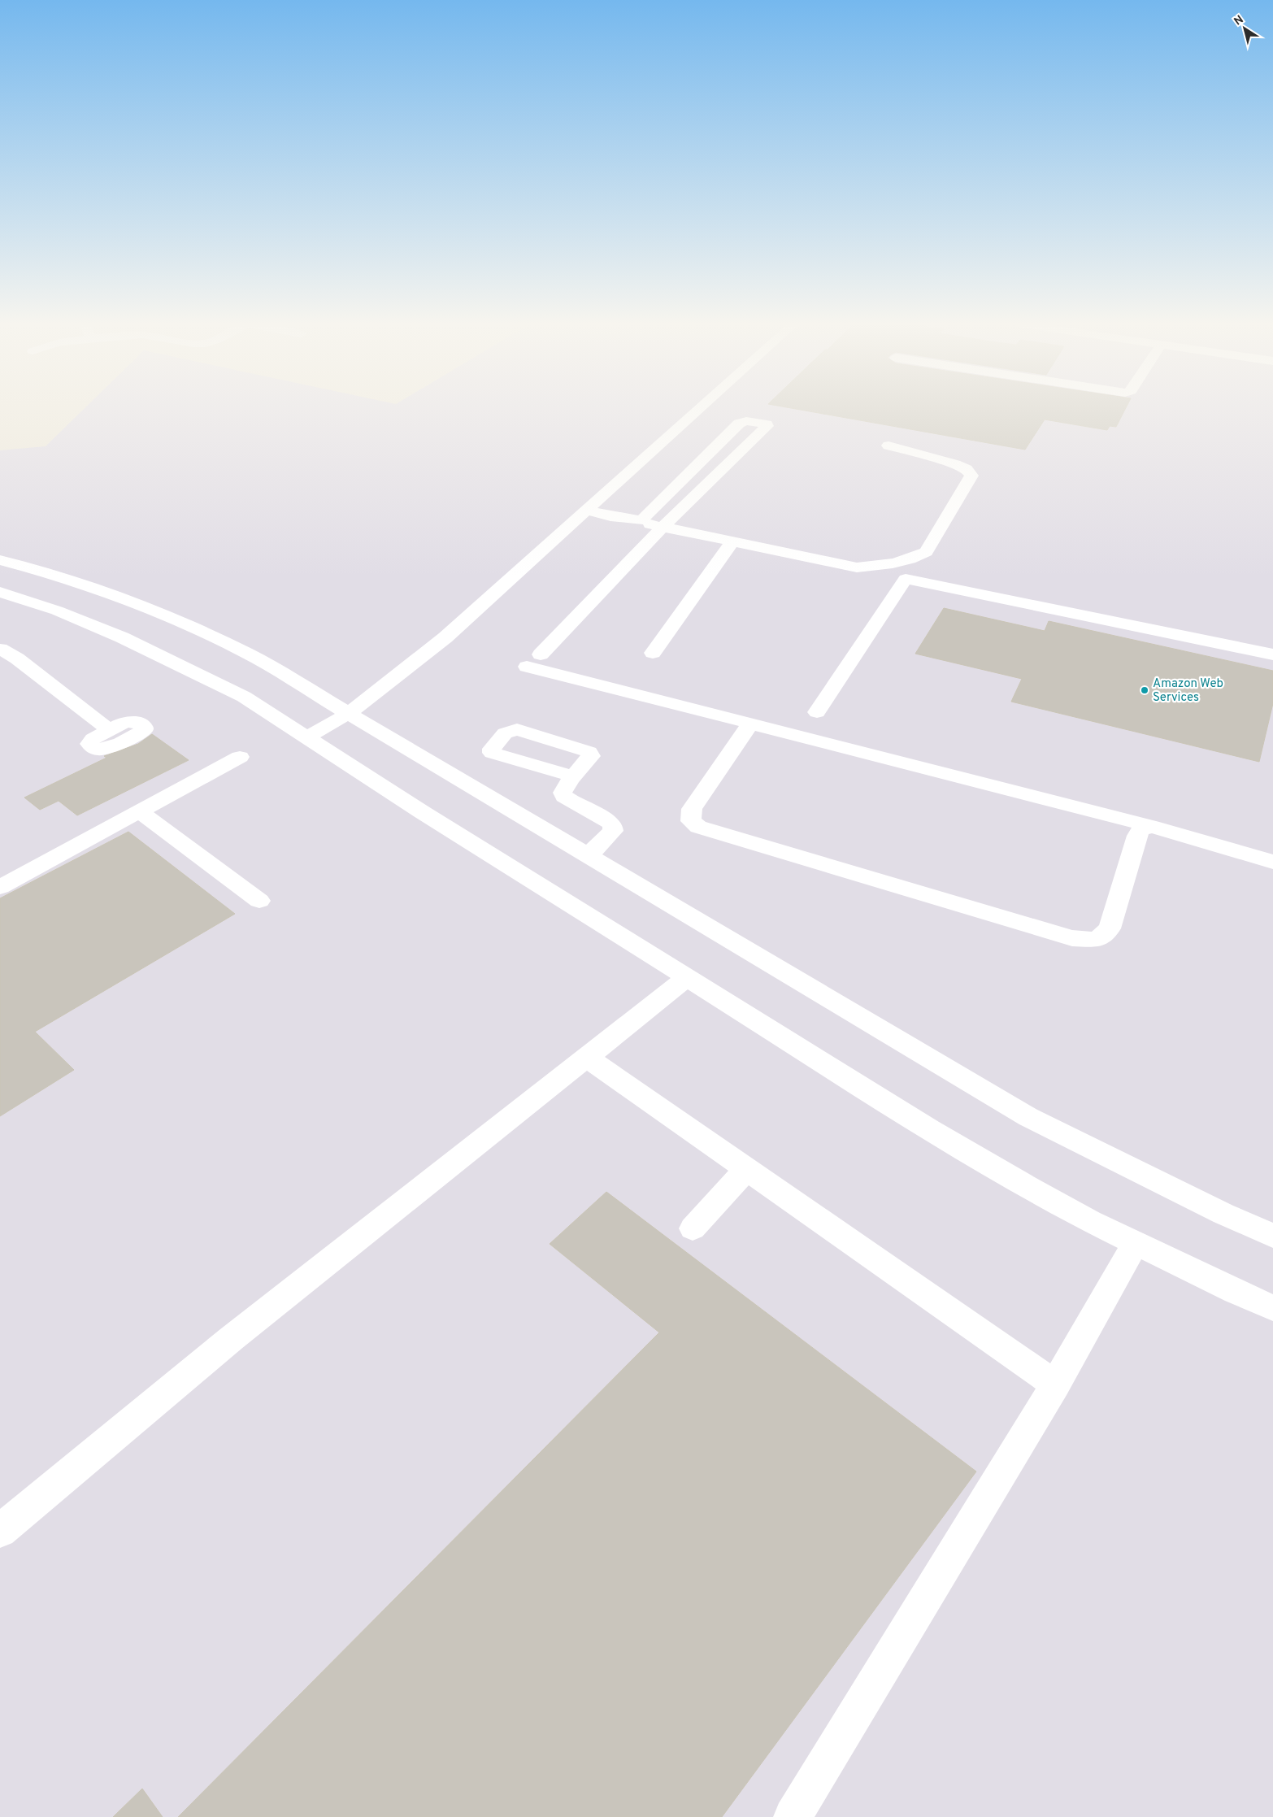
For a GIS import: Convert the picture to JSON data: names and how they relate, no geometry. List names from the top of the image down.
{
  "places": ["Amazon Web Services"],
  "north": "top left"
}
